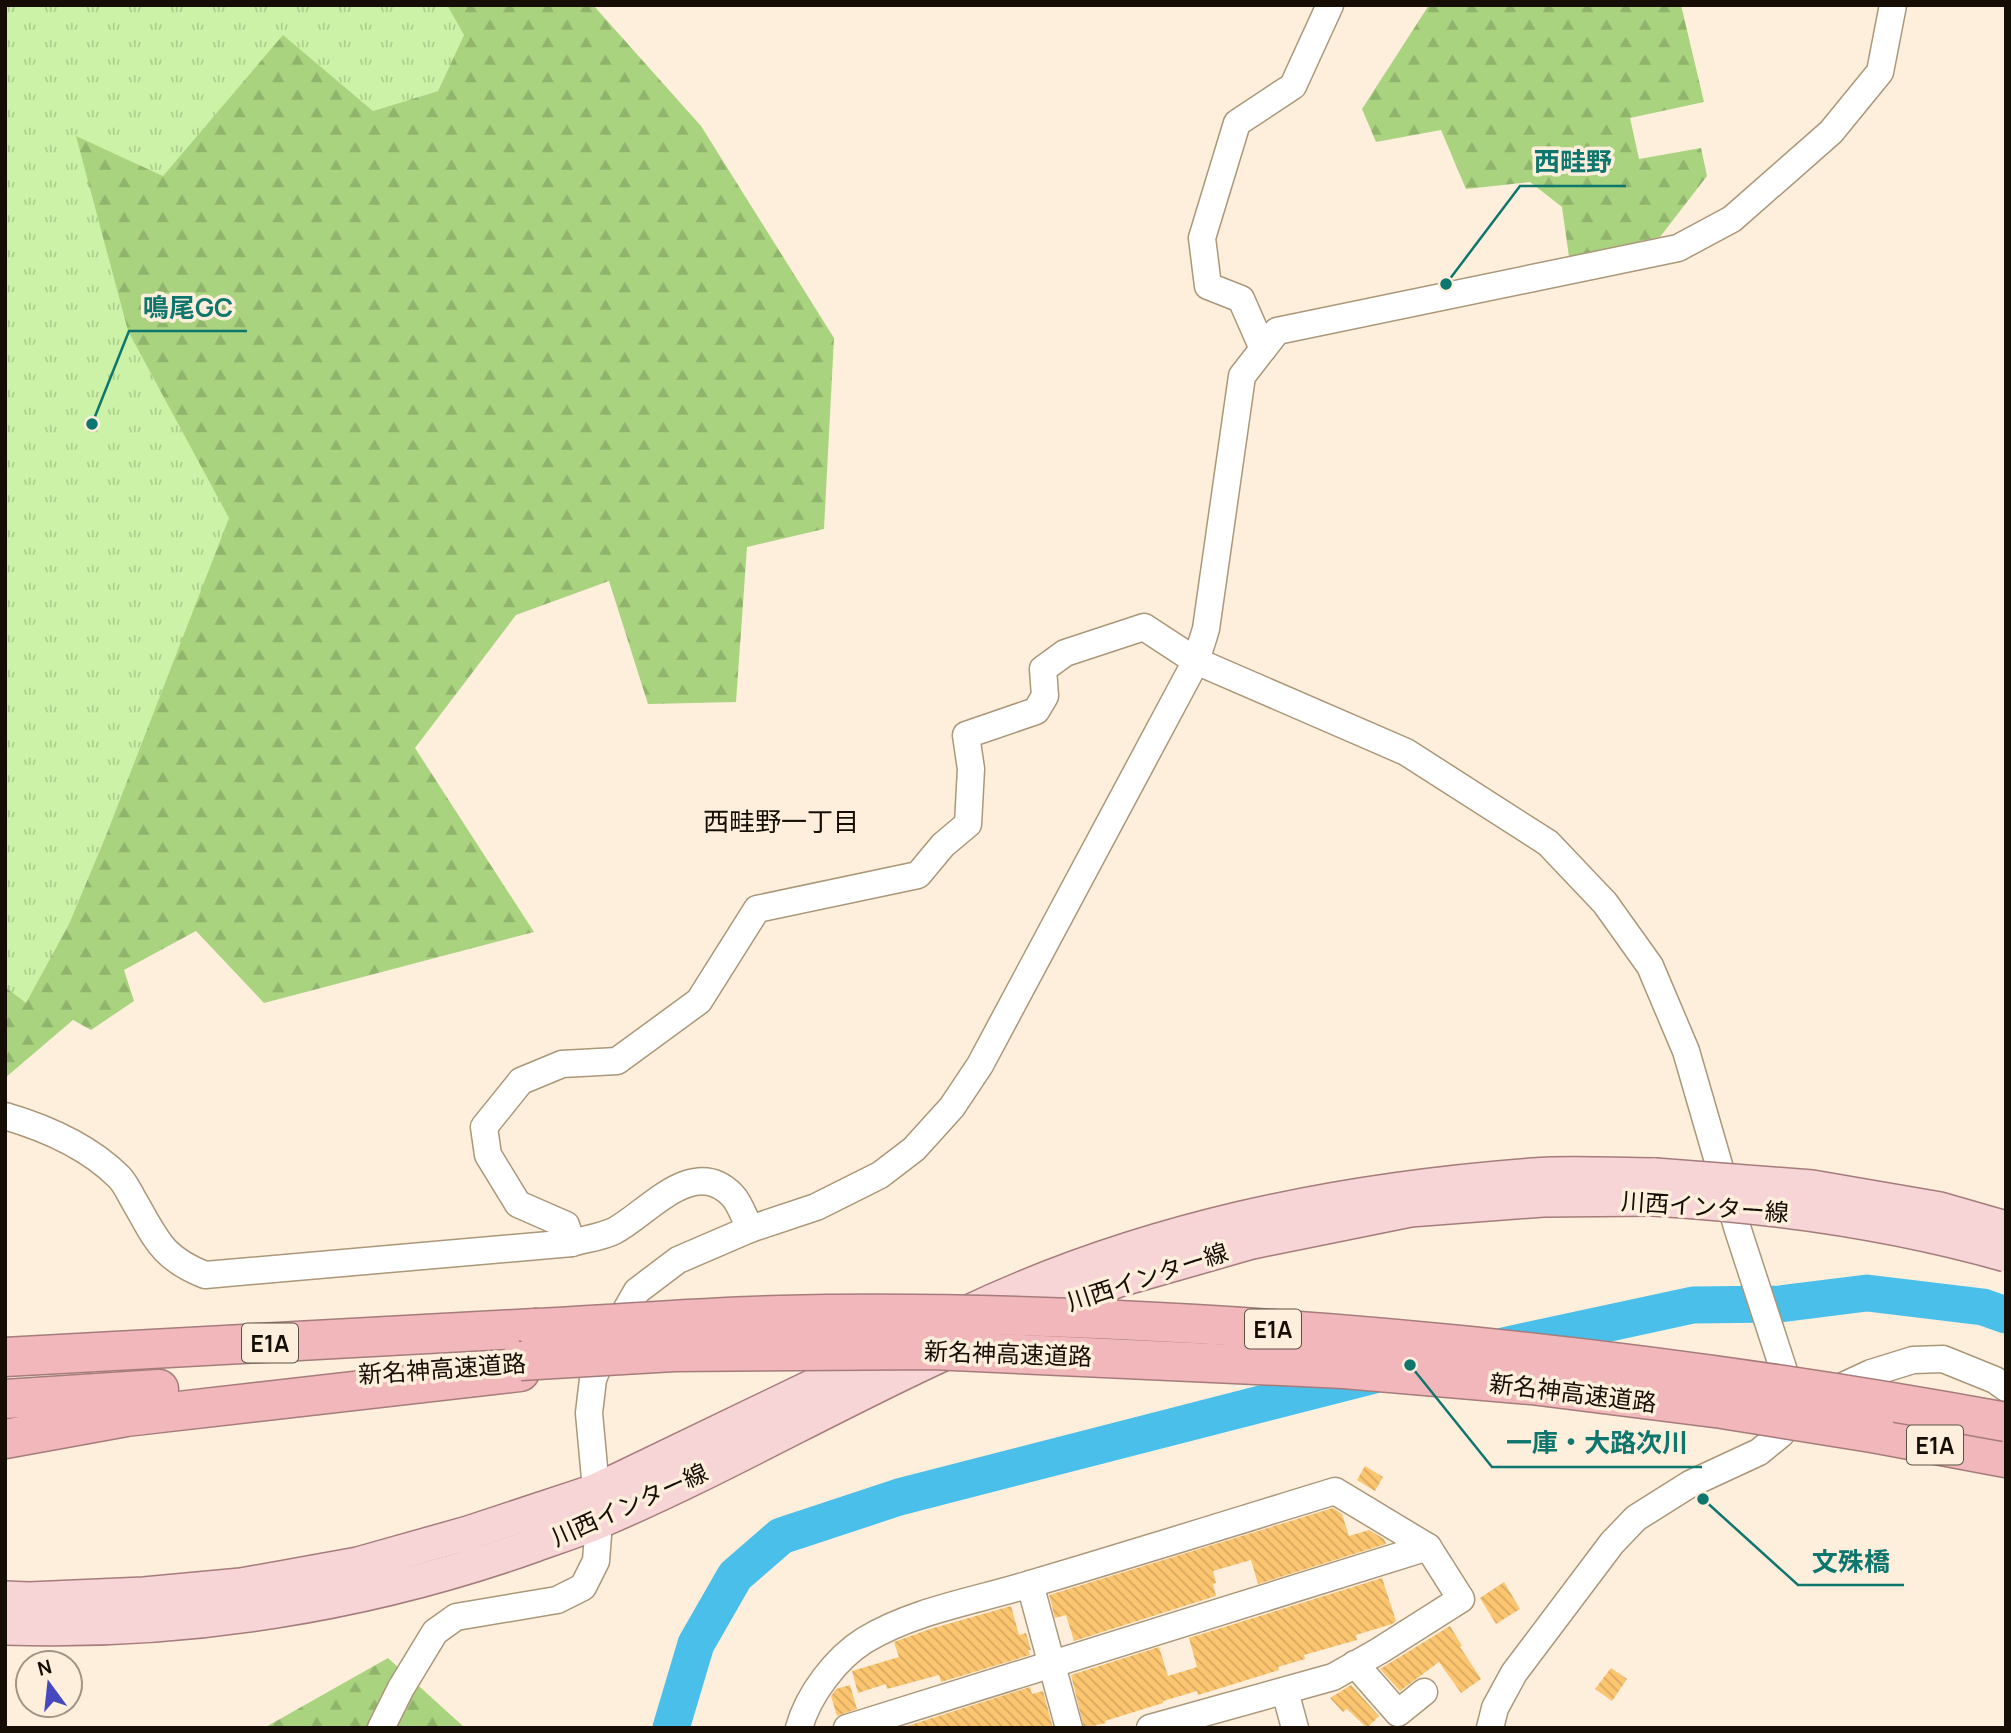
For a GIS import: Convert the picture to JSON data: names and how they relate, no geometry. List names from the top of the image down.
{
  "streets": {
    "highway": ["E1A", "新名神高速道路"],
    "main road": ["川西インター線"]
  },
  "districts": ["西畦野一丁目"],
  "places": [
    "西畦野",
    "鳴尾GC",
    "一庫・大路次川",
    "文殊橋"
  ],
  "north": "top"
}
